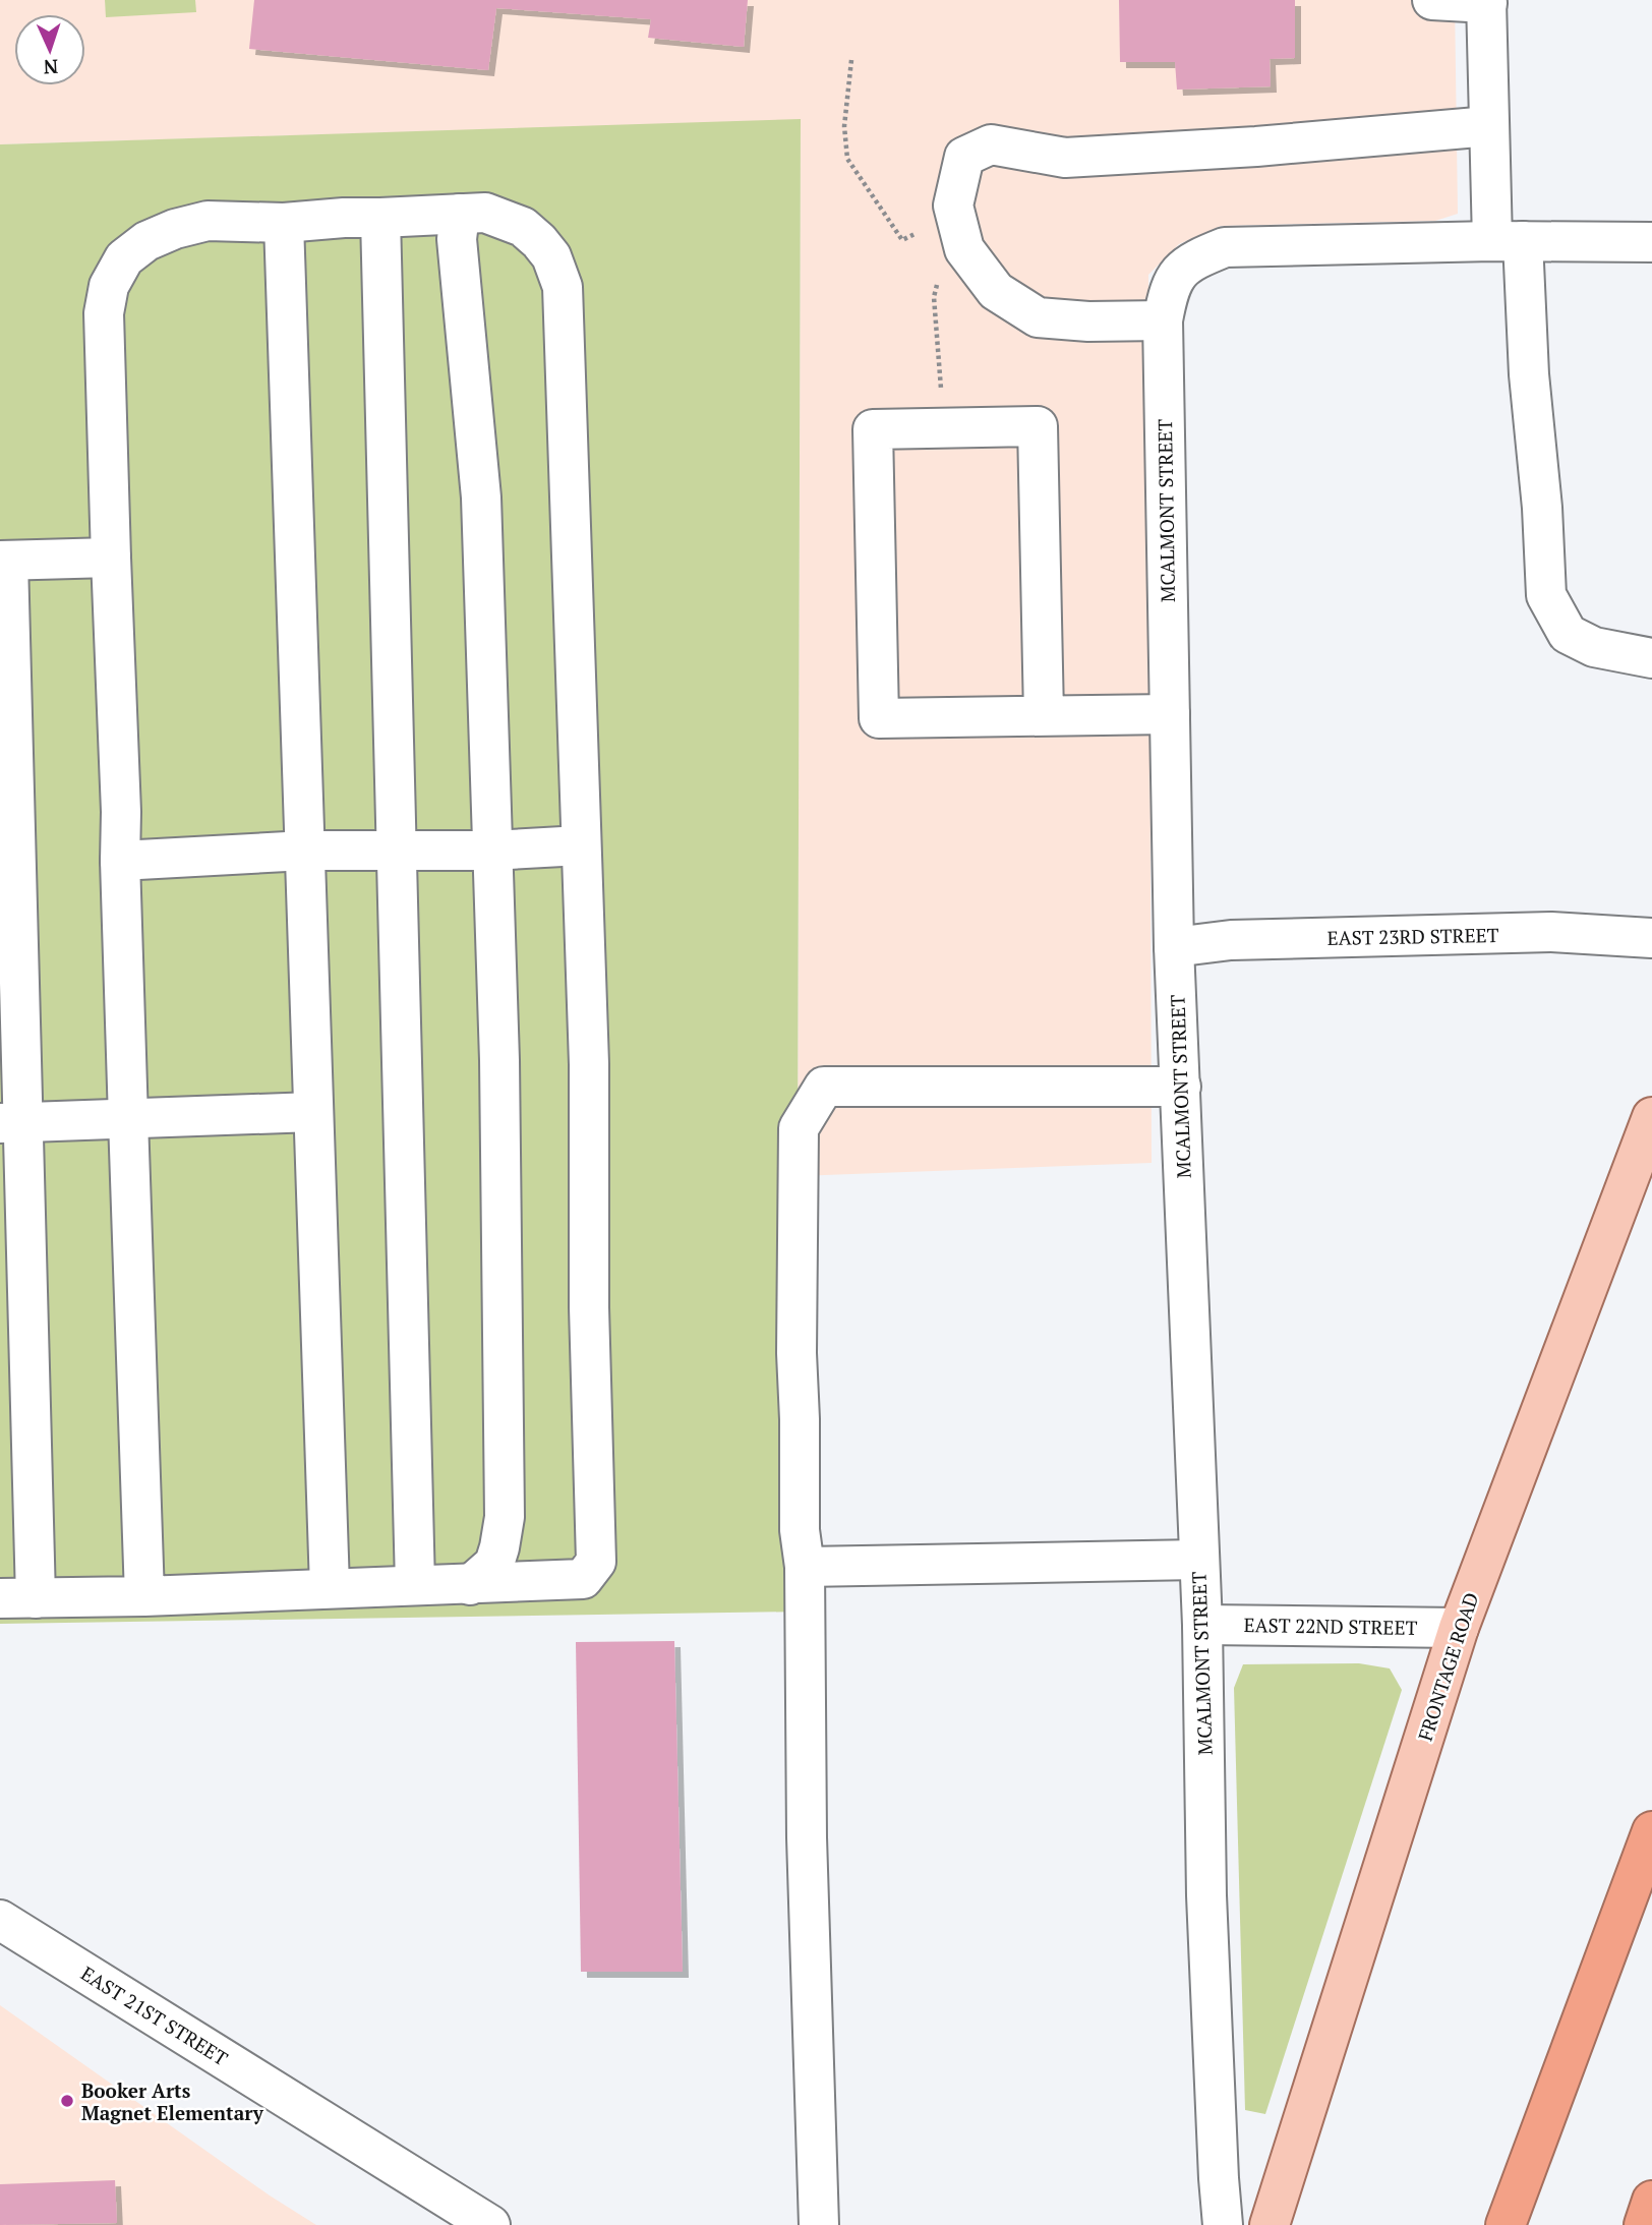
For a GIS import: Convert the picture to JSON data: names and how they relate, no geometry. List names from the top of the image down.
{
  "streets": {
    "main road": ["FRONTAGE ROAD"],
    "street": [
      "MCALMONT STREET",
      "EAST 23RD STREET",
      "EAST 22ND STREET",
      "EAST 21ST STREET"
    ]
  },
  "crossings": [
    ["MCALMONT STREET", "EAST 23RD STREET"],
    ["MCALMONT STREET", "EAST 22ND STREET"],
    ["EAST 22ND STREET", "FRONTAGE ROAD"]
  ],
  "places": ["Booker Arts Magnet Elementary"],
  "north": "bottom"
}
